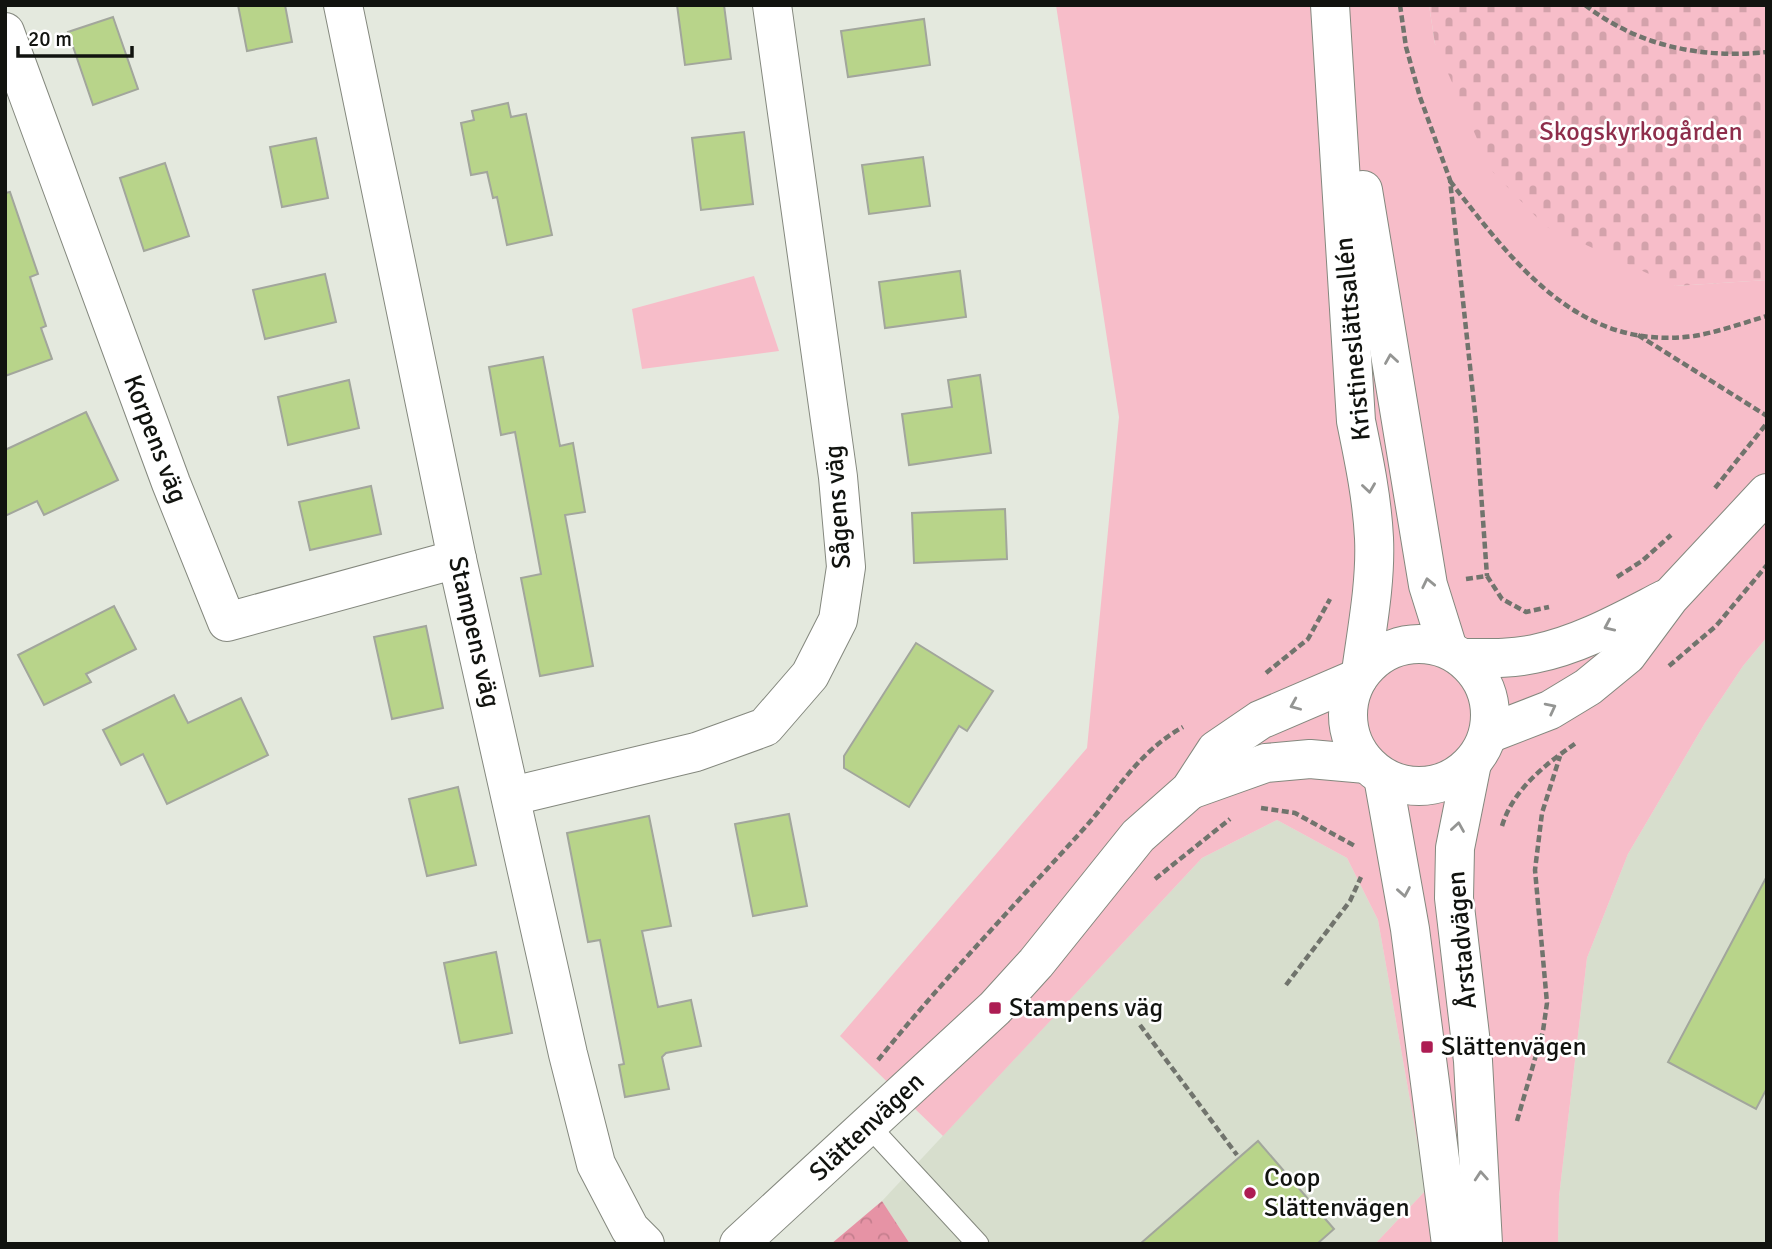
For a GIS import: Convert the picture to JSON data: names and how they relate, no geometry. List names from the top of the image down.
{
  "streets": {
    "street": [
      "Kristineslättsallén",
      "Korpens väg",
      "Sågens väg",
      "Stampens väg",
      "Årstadvägen",
      "Slättenvägen"
    ]
  },
  "crossings": [
    ["Kristineslättsallén", "Årstadvägen"],
    ["Kristineslättsallén", "Slättenvägen"],
    ["Korpens väg", "Stampens väg"],
    ["Sågens väg", "Stampens väg"],
    ["Årstadvägen", "Slättenvägen"]
  ],
  "parks": ["Skogskyrkogården"],
  "places": {
    "transit": ["Stampens väg", "Slättenvägen"],
    "other": ["Coop Slättenvägen"]
  },
  "scale_bar": "20 m"
}
